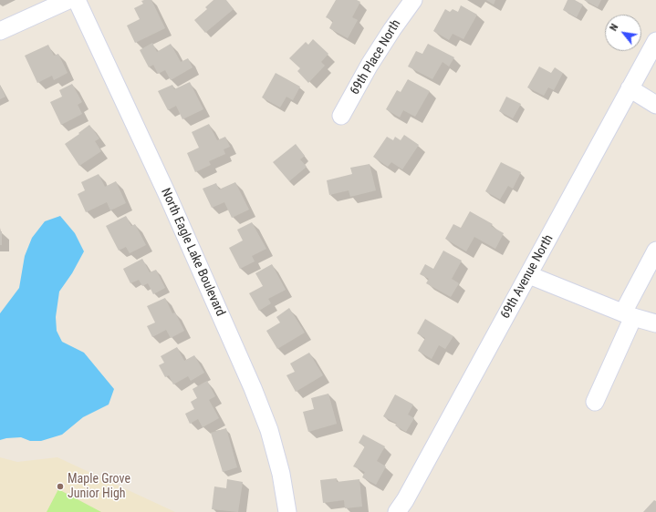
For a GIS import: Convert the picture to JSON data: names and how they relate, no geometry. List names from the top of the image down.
{
  "streets": {
    "street": ["69th Place North", "North Eagle Lake Boulevard", "69th Avenue North"]
  },
  "places": ["Maple Grove Junior High"],
  "north": "top left"
}
